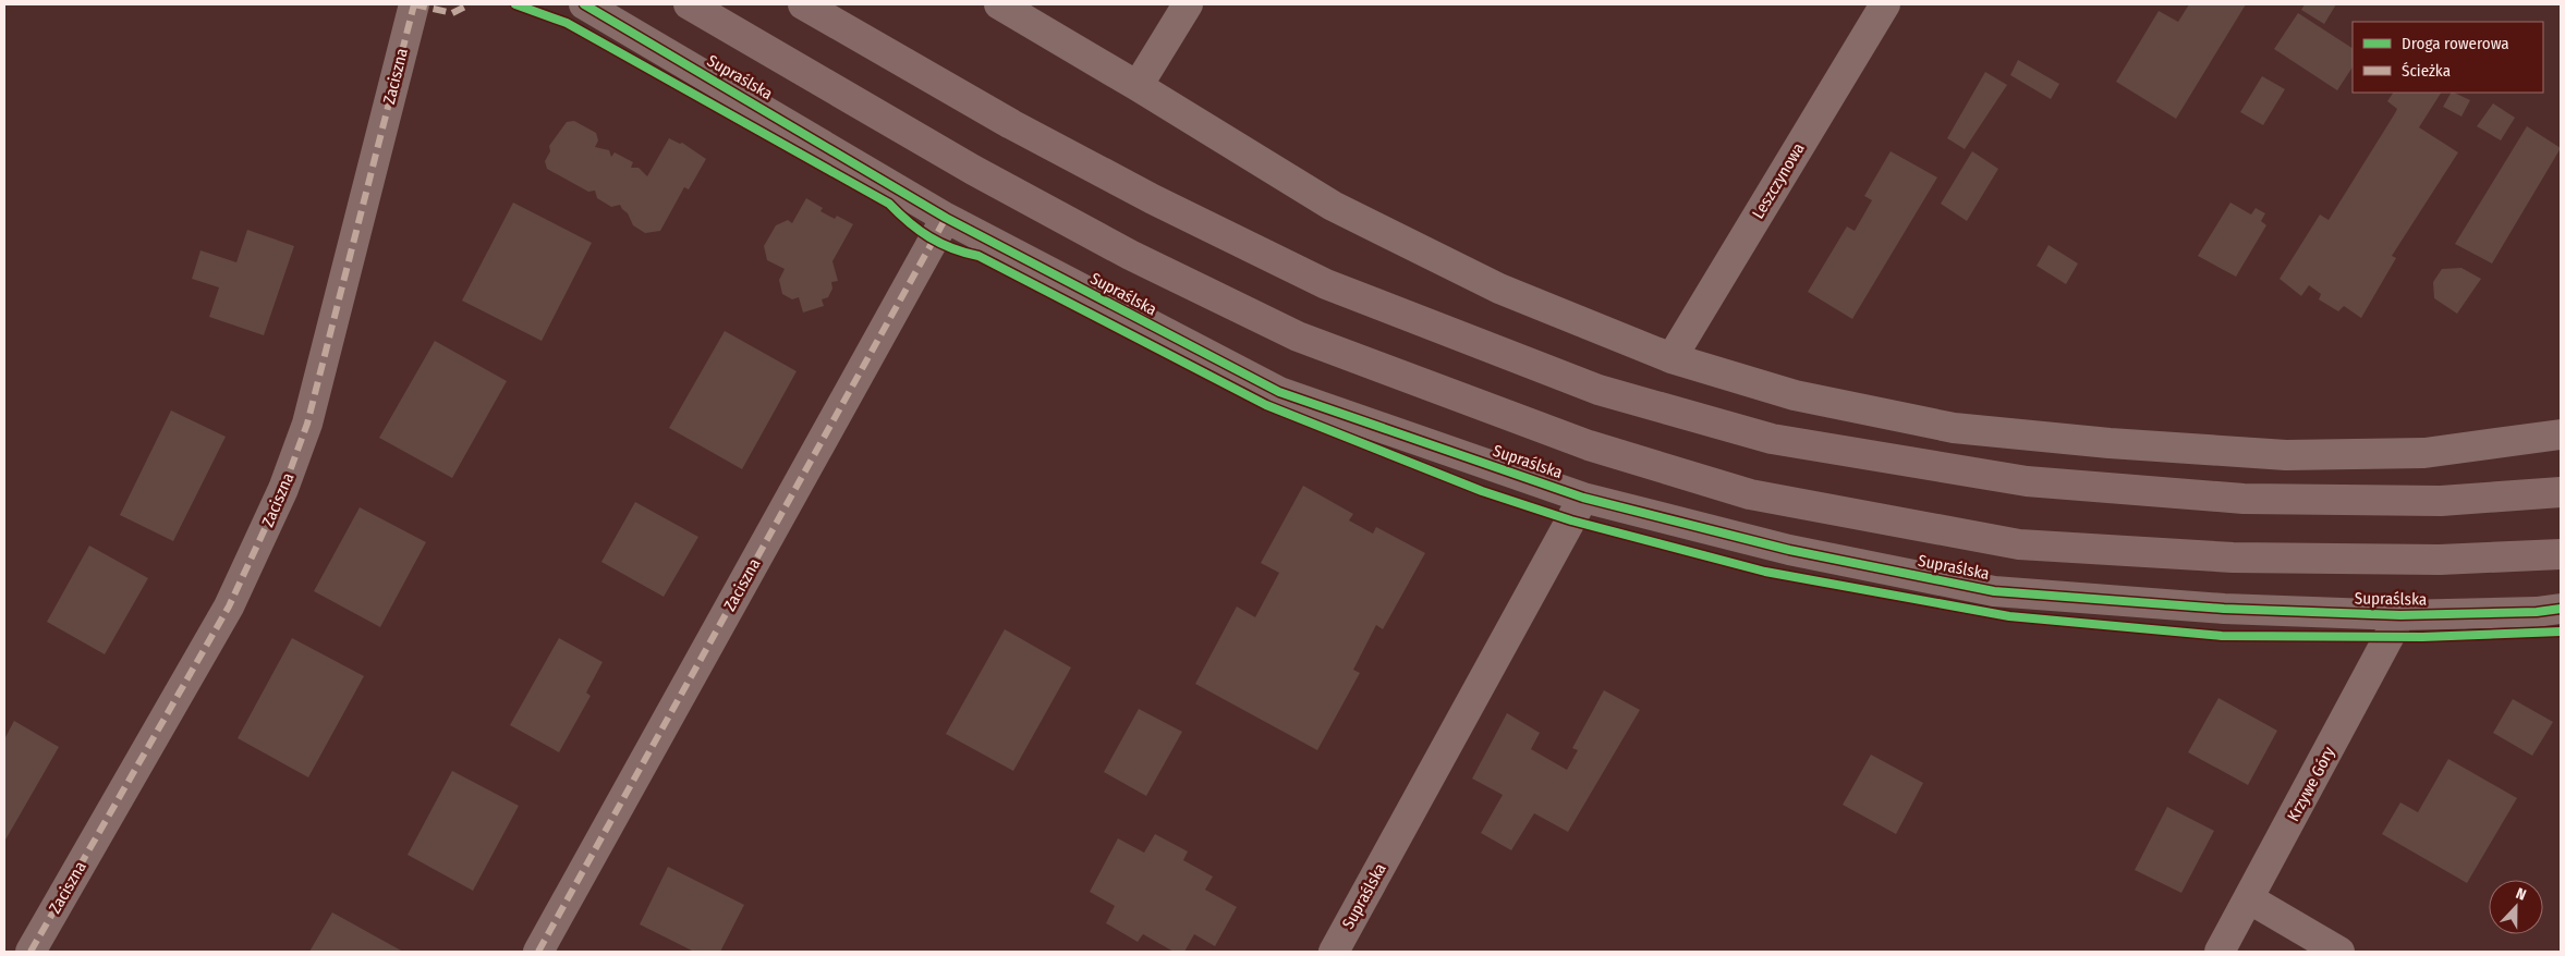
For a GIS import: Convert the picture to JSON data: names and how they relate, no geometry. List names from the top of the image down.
{
  "streets": {
    "street": [
      "Zaciszna",
      "Supraślska",
      "Leszczynowa",
      "Krzywe Góry"
    ]
  },
  "crossings": [
    ["Zaciszna", "Supraślska"],
    ["Supraślska", "Krzywe Góry"]
  ],
  "legend": ["Droga rowerowa", "Ścieżka"],
  "north": "top"
}
